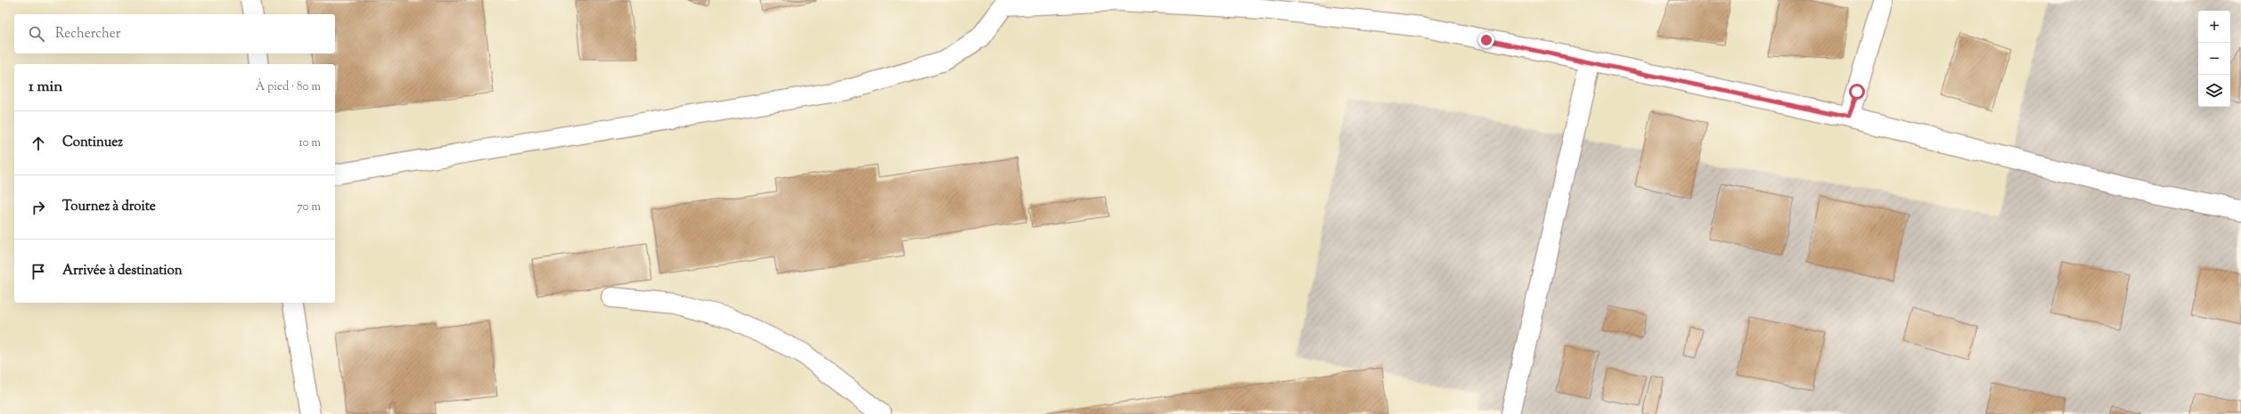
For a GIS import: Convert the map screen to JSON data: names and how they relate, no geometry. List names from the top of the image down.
{
  "page": {
    "map_buttons": ["+", "−"],
    "search": "Rechercher",
    "heading": ["1 min", "À pied · 80 m"],
    "list": [
      ["Continuez", "10 m"],
      ["Tournez à droite", "70 m"],
      "Arrivée à destination"
    ]
  }
}
